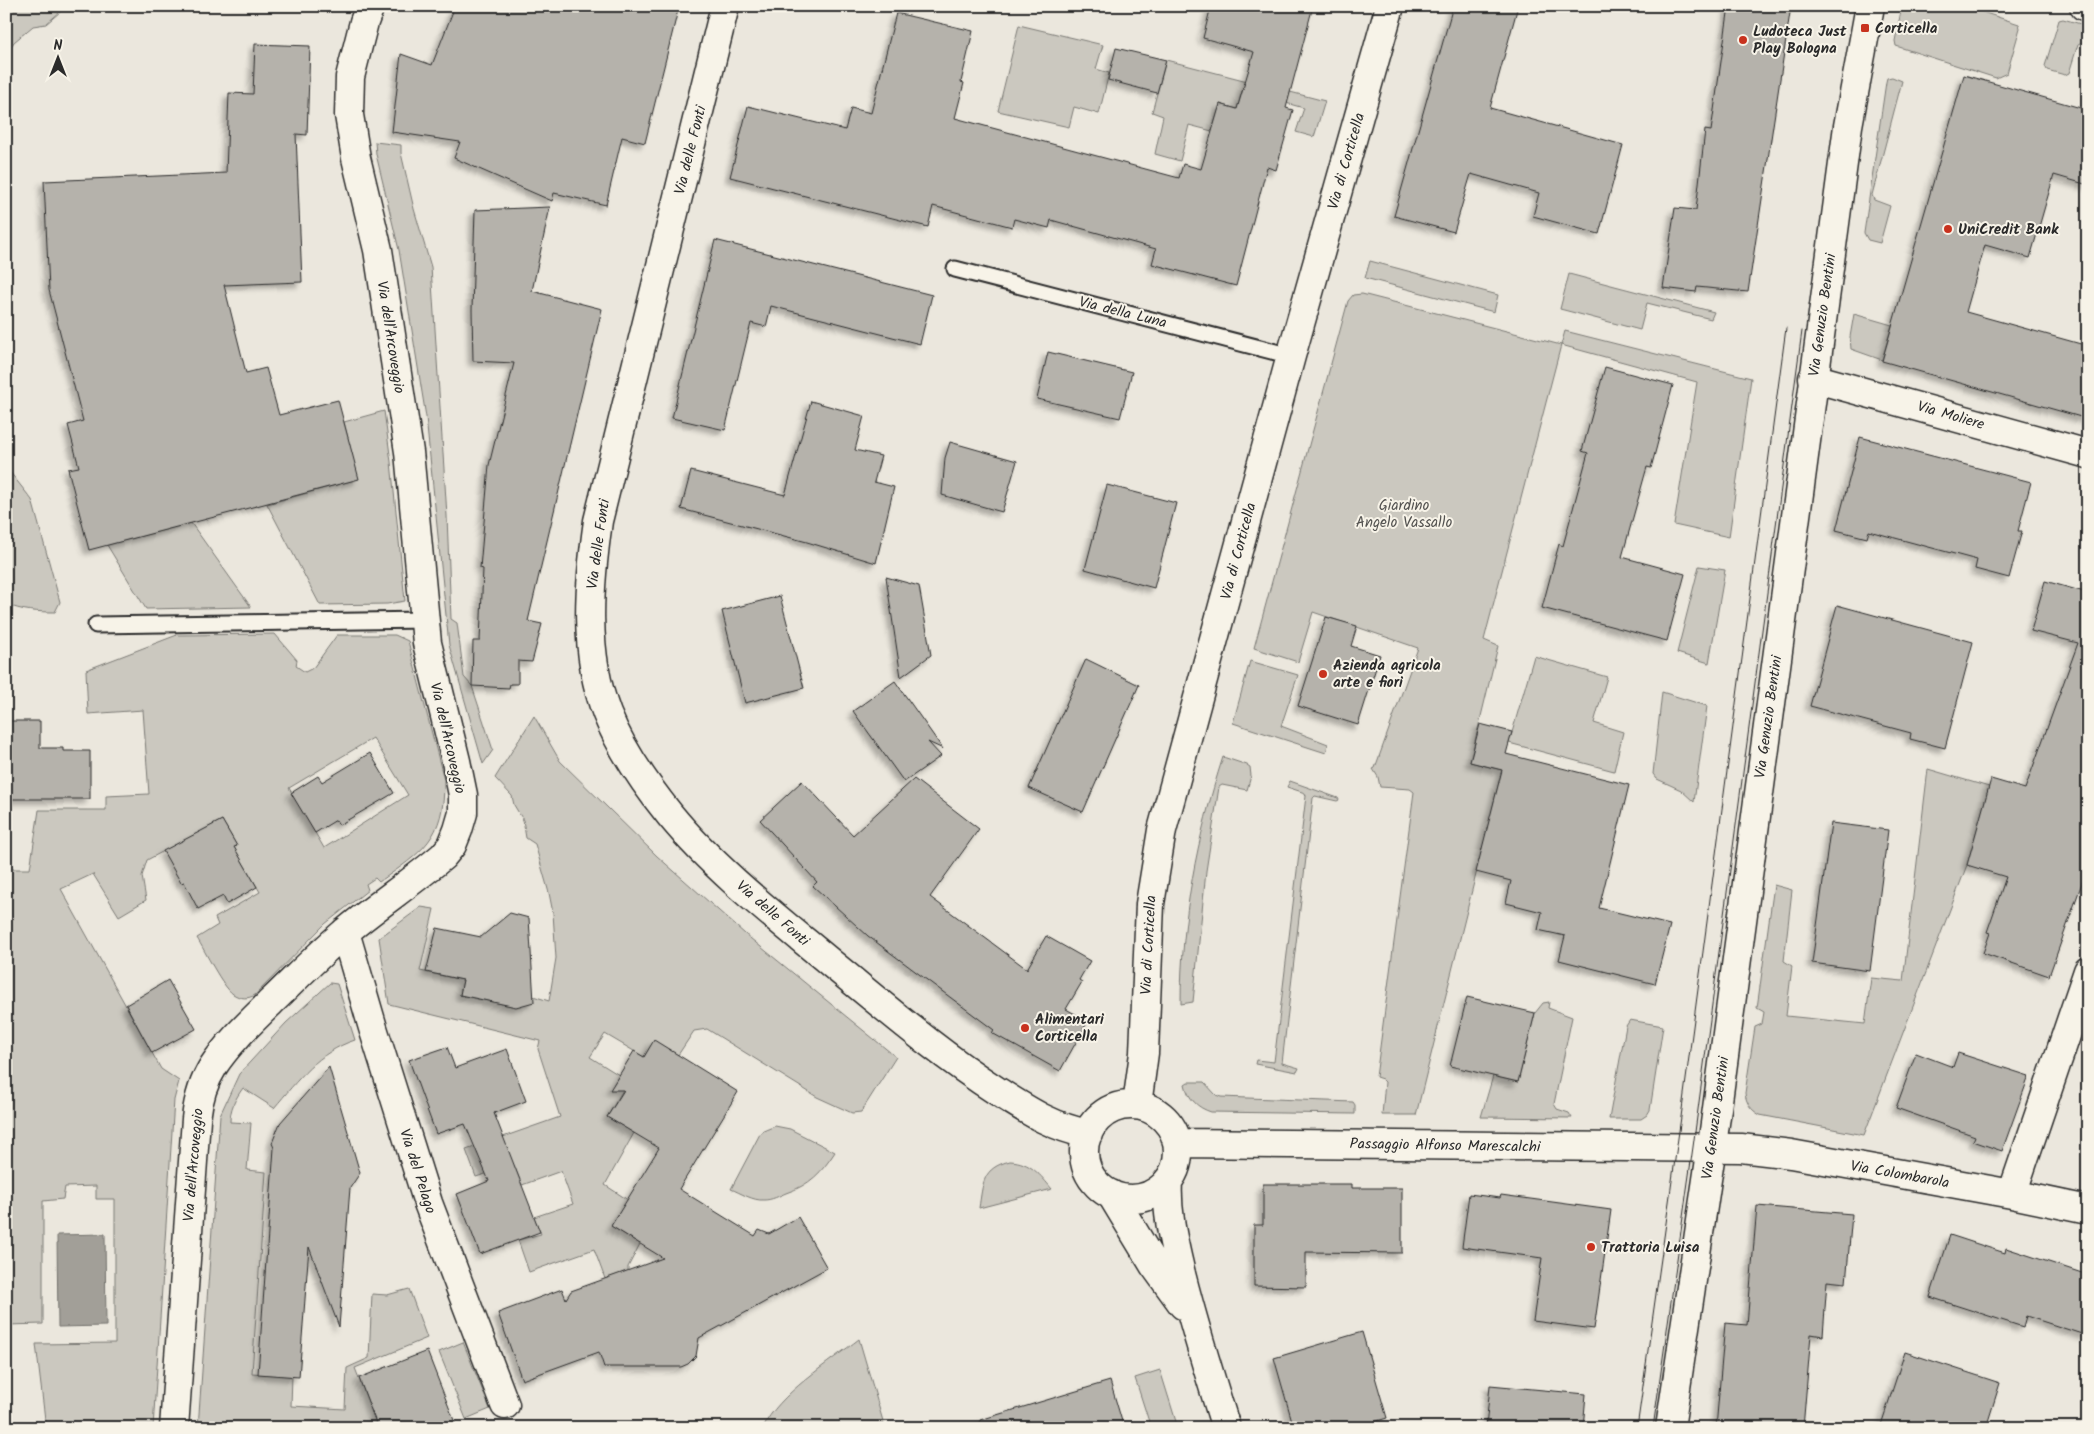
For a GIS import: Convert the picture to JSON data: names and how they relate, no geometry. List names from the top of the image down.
{
  "streets": {
    "street": [
      "Via delle Fonti",
      "Via di Corticella",
      "Via Genuzio Bentini",
      "Via dell'Arcoveggio",
      "Via Moliere",
      "Passaggio Alfonso Marescalchi",
      "Via del Pelago",
      "Via Colombarola"
    ],
    "lane": ["Via della Luna"]
  },
  "crossings": [
    ["Via delle Fonti", "Via di Corticella"],
    ["Via delle Fonti", "Passaggio Alfonso Marescalchi"],
    ["Via di Corticella", "Via della Luna"],
    ["Via di Corticella", "Passaggio Alfonso Marescalchi"],
    ["Via Genuzio Bentini", "Via Moliere"],
    ["Via Genuzio Bentini", "Passaggio Alfonso Marescalchi"],
    ["Via Genuzio Bentini", "Via Colombarola"],
    ["Via dell'Arcoveggio", "Via del Pelago"],
    ["Passaggio Alfonso Marescalchi", "Via Colombarola"]
  ],
  "parks": ["Giardino Angelo Vassallo"],
  "places": {
    "transit": ["Corticella"],
    "other": [
      "Ludoteca Just Play Bologna",
      "UniCredit Bank",
      "Azienda agricola arte e fiori",
      "Alimentari Corticella",
      "Trattoria Luisa"
    ]
  },
  "north": "top"
}
